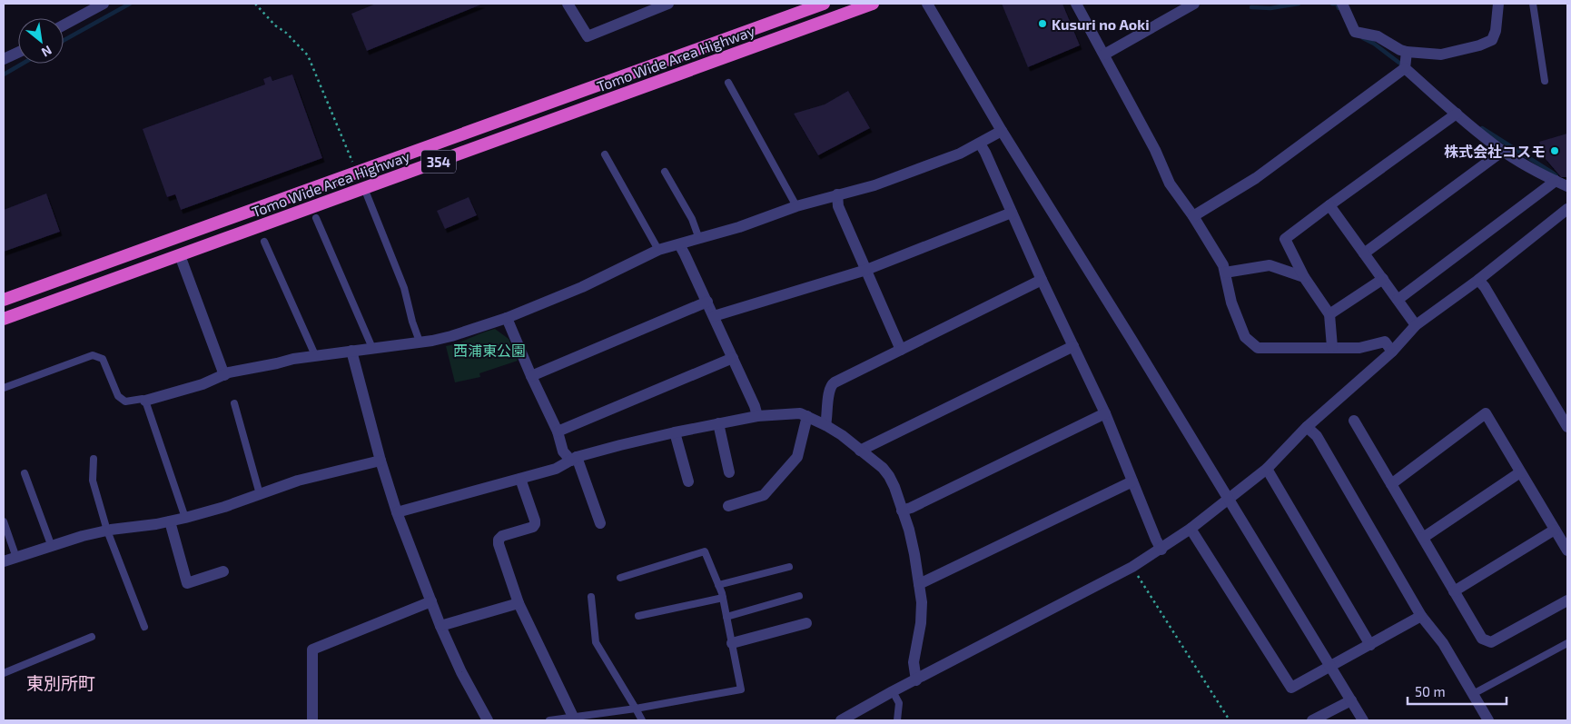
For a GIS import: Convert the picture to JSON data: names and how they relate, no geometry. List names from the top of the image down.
{
  "streets": {
    "highway": ["Tomo Wide Area Highway", "354"]
  },
  "districts": ["東別所町"],
  "parks": ["西浦東公園"],
  "places": ["Kusuri no Aoki", "株式会社コスモ"],
  "scale_bar": "50 m",
  "north": "bottom right"
}
